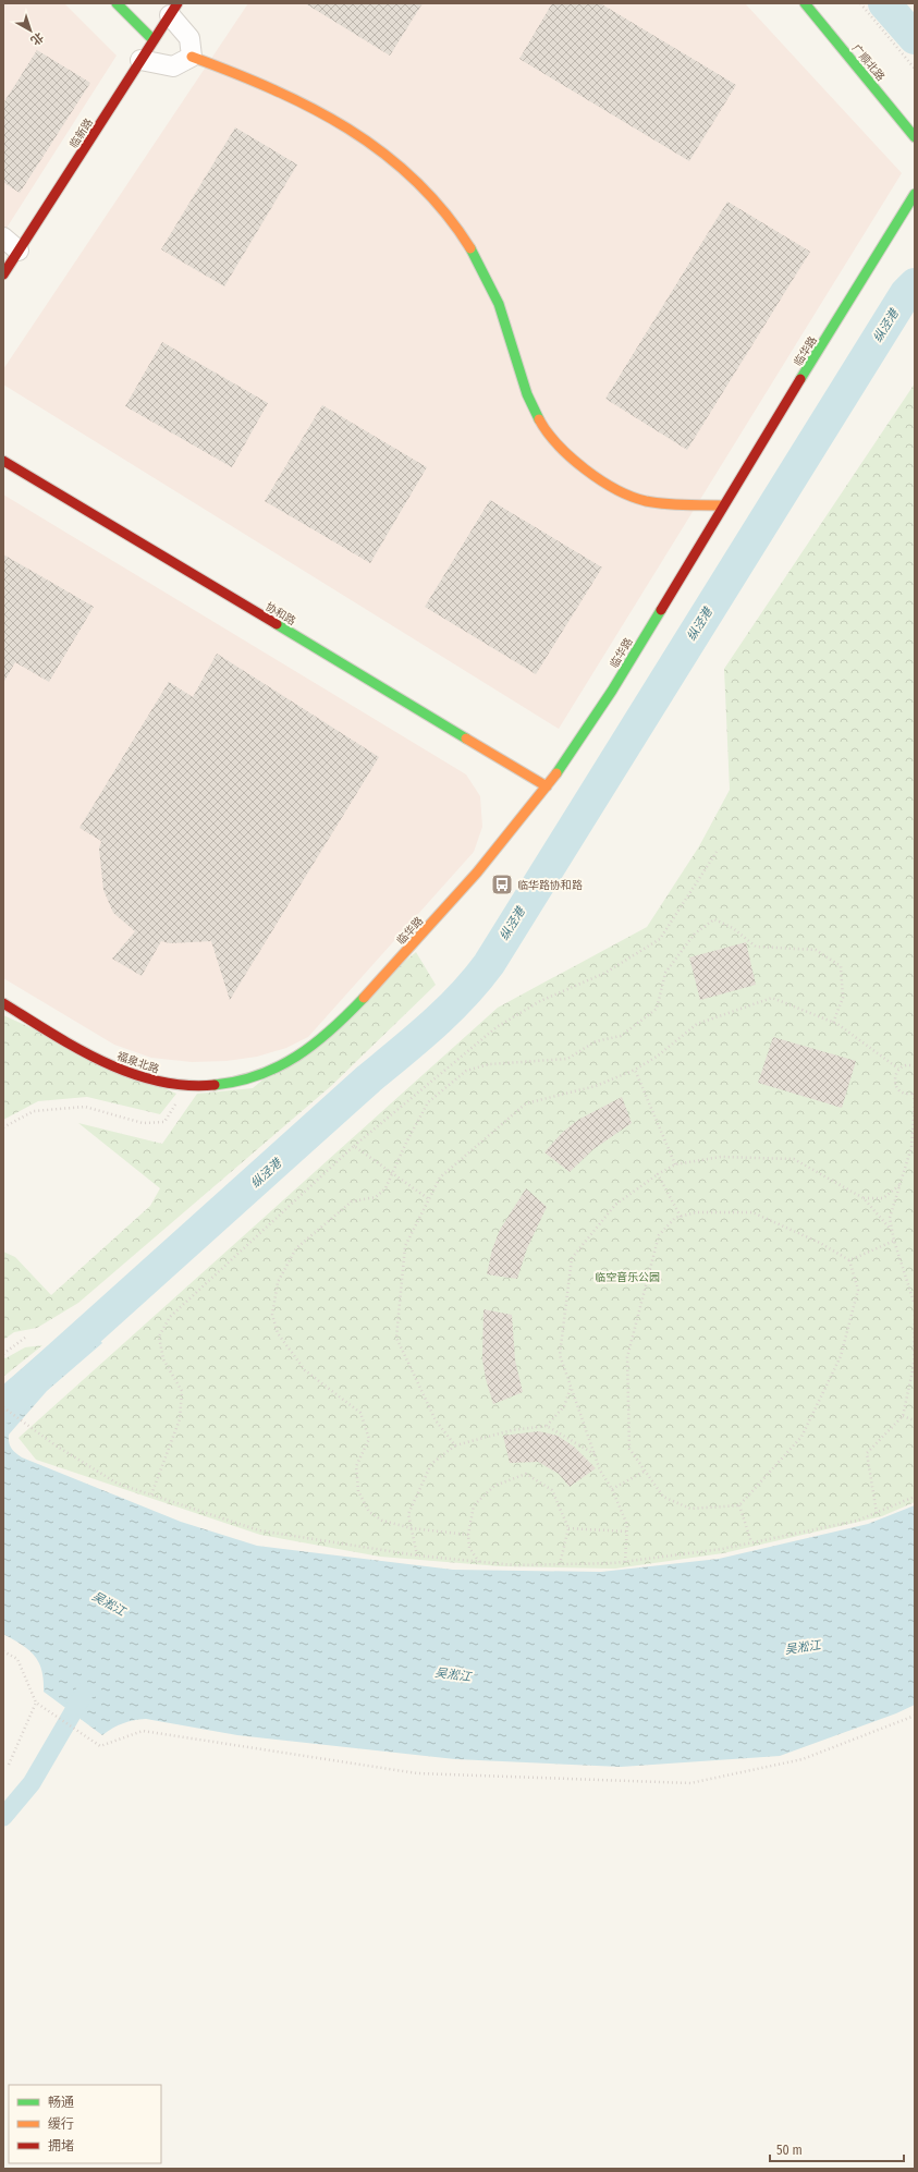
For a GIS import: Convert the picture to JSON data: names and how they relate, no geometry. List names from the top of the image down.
{
  "streets": {
    "street": [
      "广顺北路",
      "临新路",
      "临华路",
      "协和路",
      "福泉北路"
    ]
  },
  "crossings": [
    ["临华路", "协和路"],
    ["临华路", "福泉北路"]
  ],
  "water": ["纵泾港", "吴淞江"],
  "parks": ["临空音乐公园"],
  "places": {
    "bus stop": ["临华路协和路"]
  },
  "legend": ["畅通", "缓行", "拥堵"],
  "scale_bar": "50 m",
  "north": "bottom right"
}
